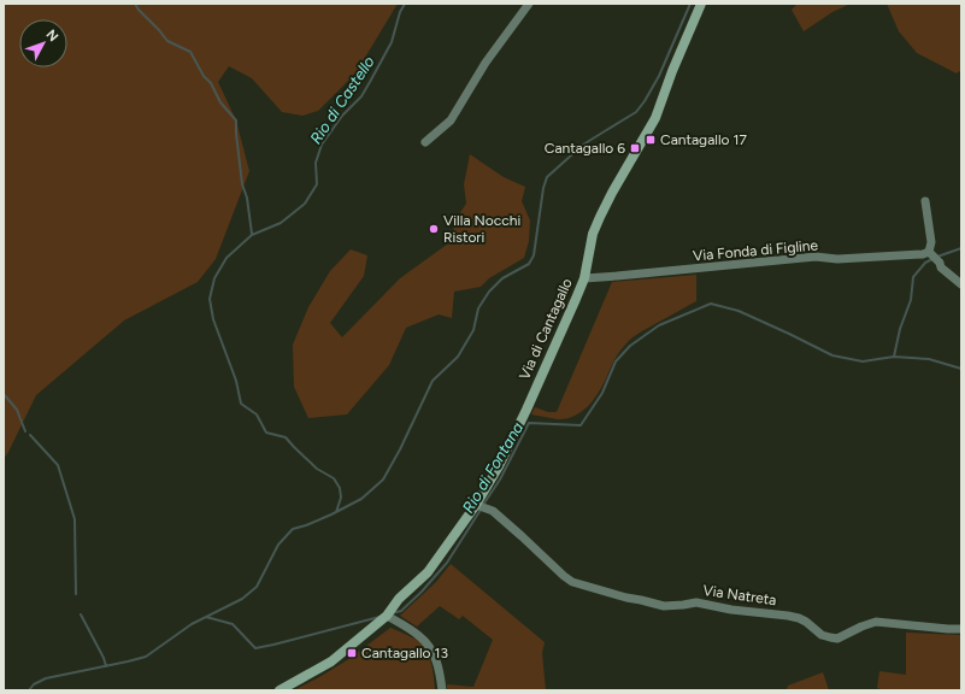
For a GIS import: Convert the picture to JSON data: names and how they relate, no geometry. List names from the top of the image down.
{
  "streets": {
    "street": ["Via Fonda di Figline", "Via di Cantagallo", "Via Natreta"]
  },
  "crossings": [
    ["Via Fonda di Figline", "Via di Cantagallo"],
    ["Via di Cantagallo", "Via Natreta"]
  ],
  "water": ["Rio di Castello", "Rio di Fontana"],
  "places": {
    "transit": ["Cantagallo 17", "Cantagallo 6", "Cantagallo 13"],
    "other": ["Villa Nocchi Ristori"]
  },
  "north": "top right"
}
